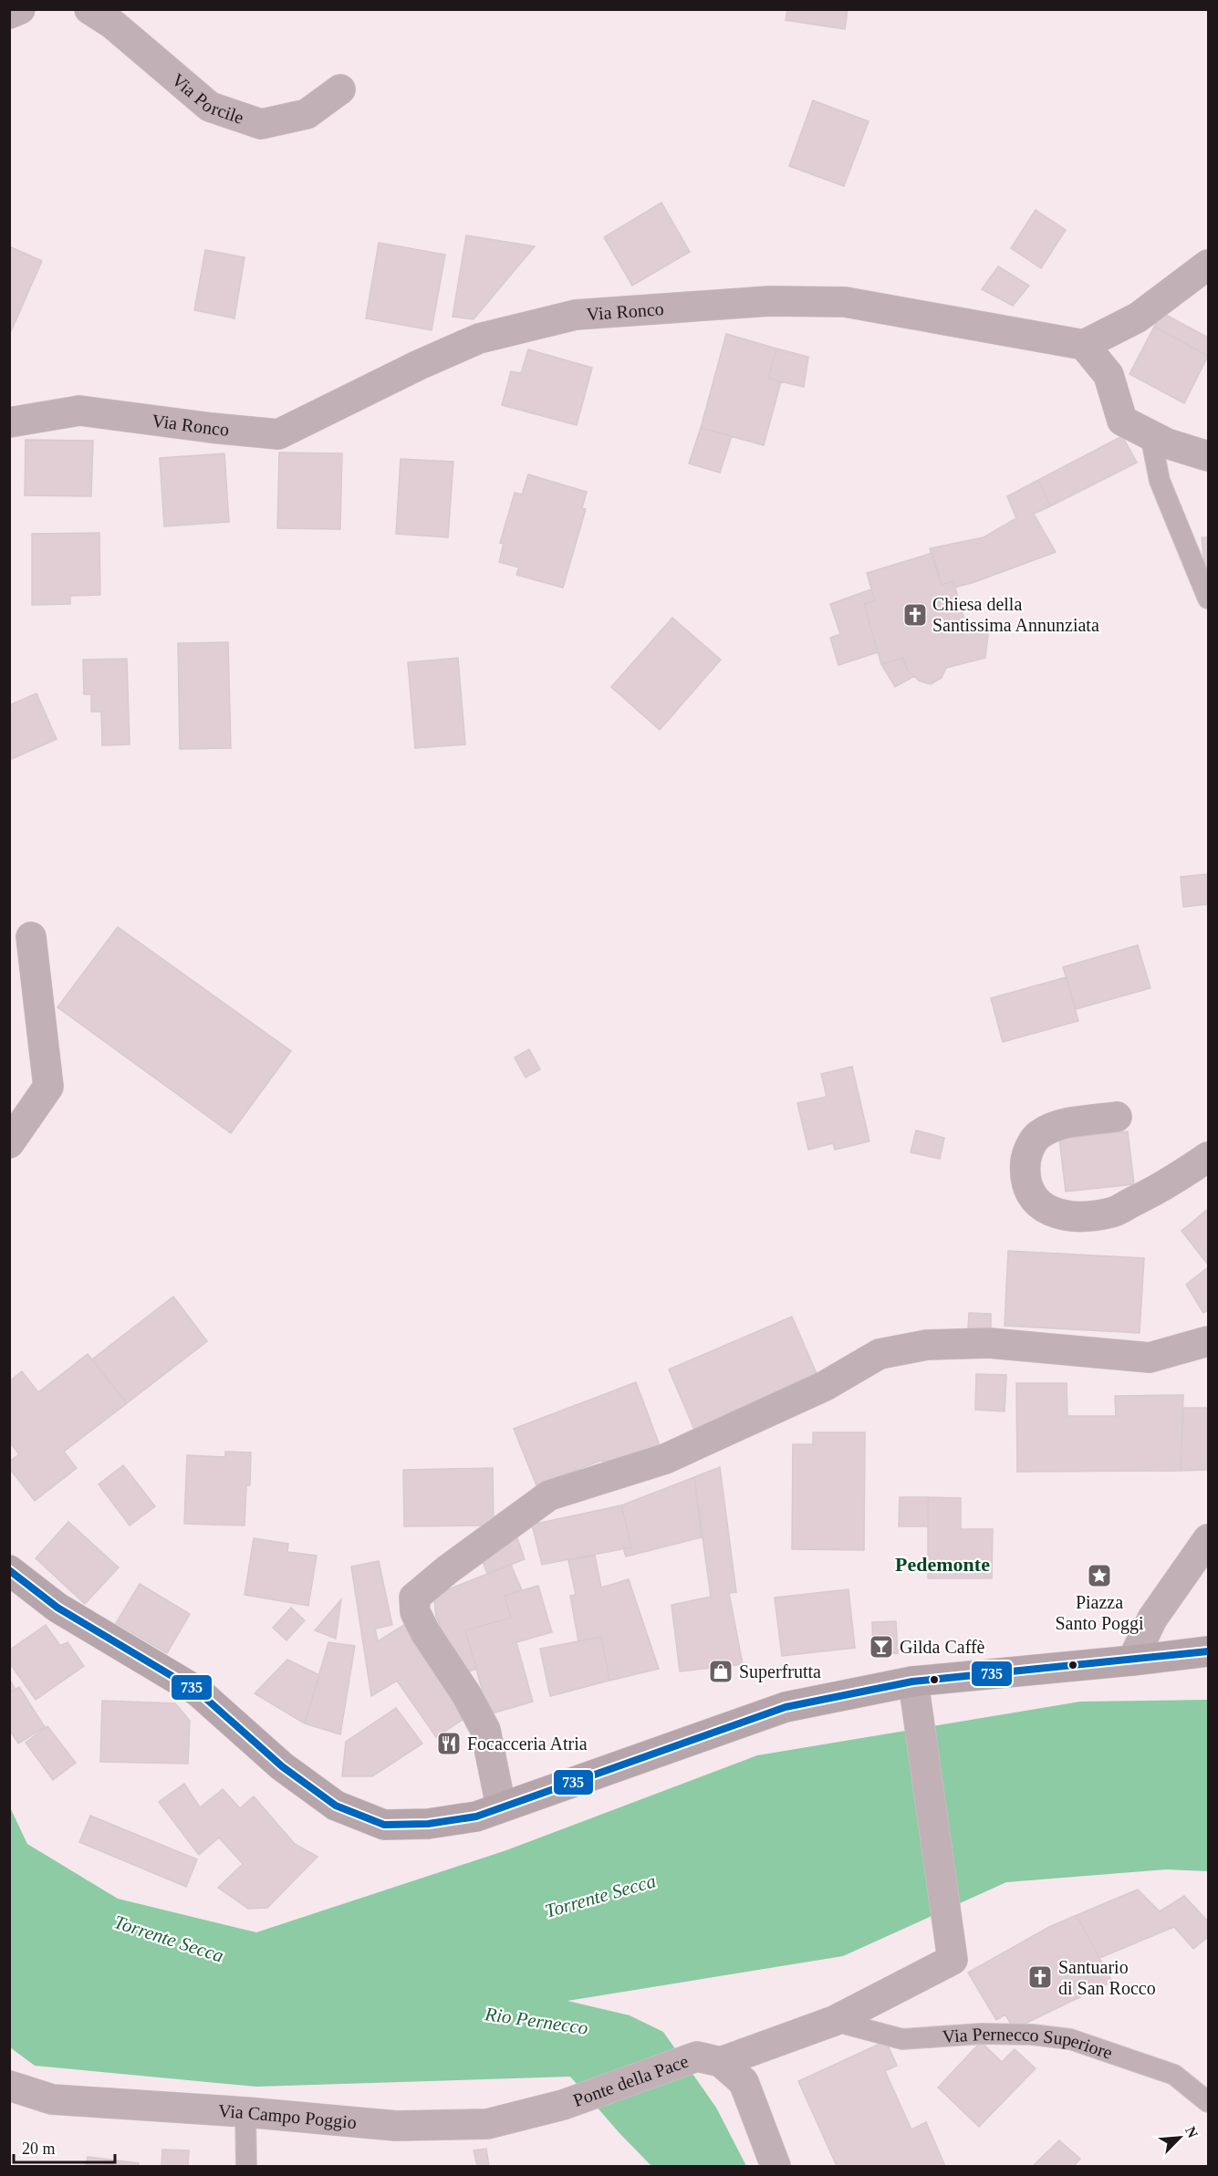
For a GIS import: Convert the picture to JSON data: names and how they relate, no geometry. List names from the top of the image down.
{
  "streets": {
    "street": [
      "Via Porcile",
      "Via Ronco",
      "Ponte della Pace",
      "Via Campo Poggio"
    ],
    "lane": ["Via Pernecco Superiore"]
  },
  "crossings": [
    ["Via Pernecco Superiore", "Ponte della Pace"],
    ["Ponte della Pace", "Via Campo Poggio"]
  ],
  "districts": ["Pedemonte"],
  "water": ["Torrente Secca", "Rio Pernecco"],
  "places": {
    "church": ["Chiesa della Santissima Annunziata", "Santuario di San Rocco"],
    "place": ["Piazza Santo Poggi"],
    "bar": ["Gilda Caffè"],
    "shop": ["Superfrutta"],
    "restaurant": ["Focacceria Atria"]
  },
  "lines": ["transit line 735"],
  "scale_bar": "20 m",
  "north": "top right"
}
